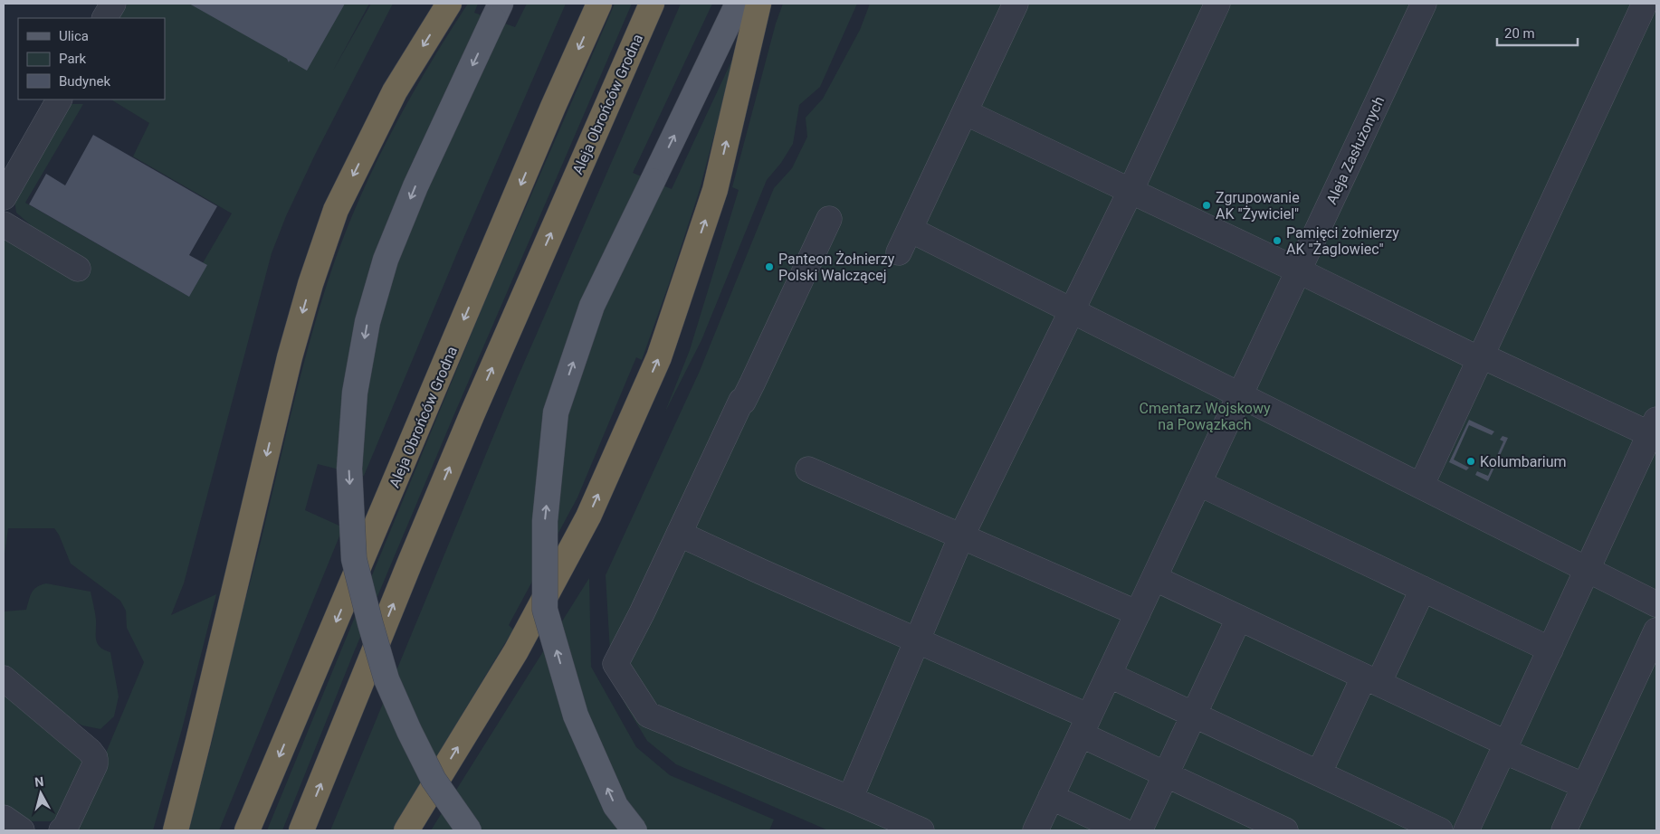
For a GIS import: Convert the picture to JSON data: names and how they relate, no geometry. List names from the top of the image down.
{
  "streets": {
    "highway": ["Aleja Obrońców Grodna"],
    "street": ["Aleja Zasłużonych"]
  },
  "parks": ["Cmentarz Wojskowy na Powązkach"],
  "places": [
    "Zgrupowanie AK \"Żywiciel\"",
    "Pamięci żołnierzy AK \"Żaglowiec\"",
    "Panteon Żołnierzy Polski Walczącej",
    "Kolumbarium"
  ],
  "legend": ["Ulica", "Park", "Budynek"],
  "scale_bar": "20 m",
  "north": "top"
}
